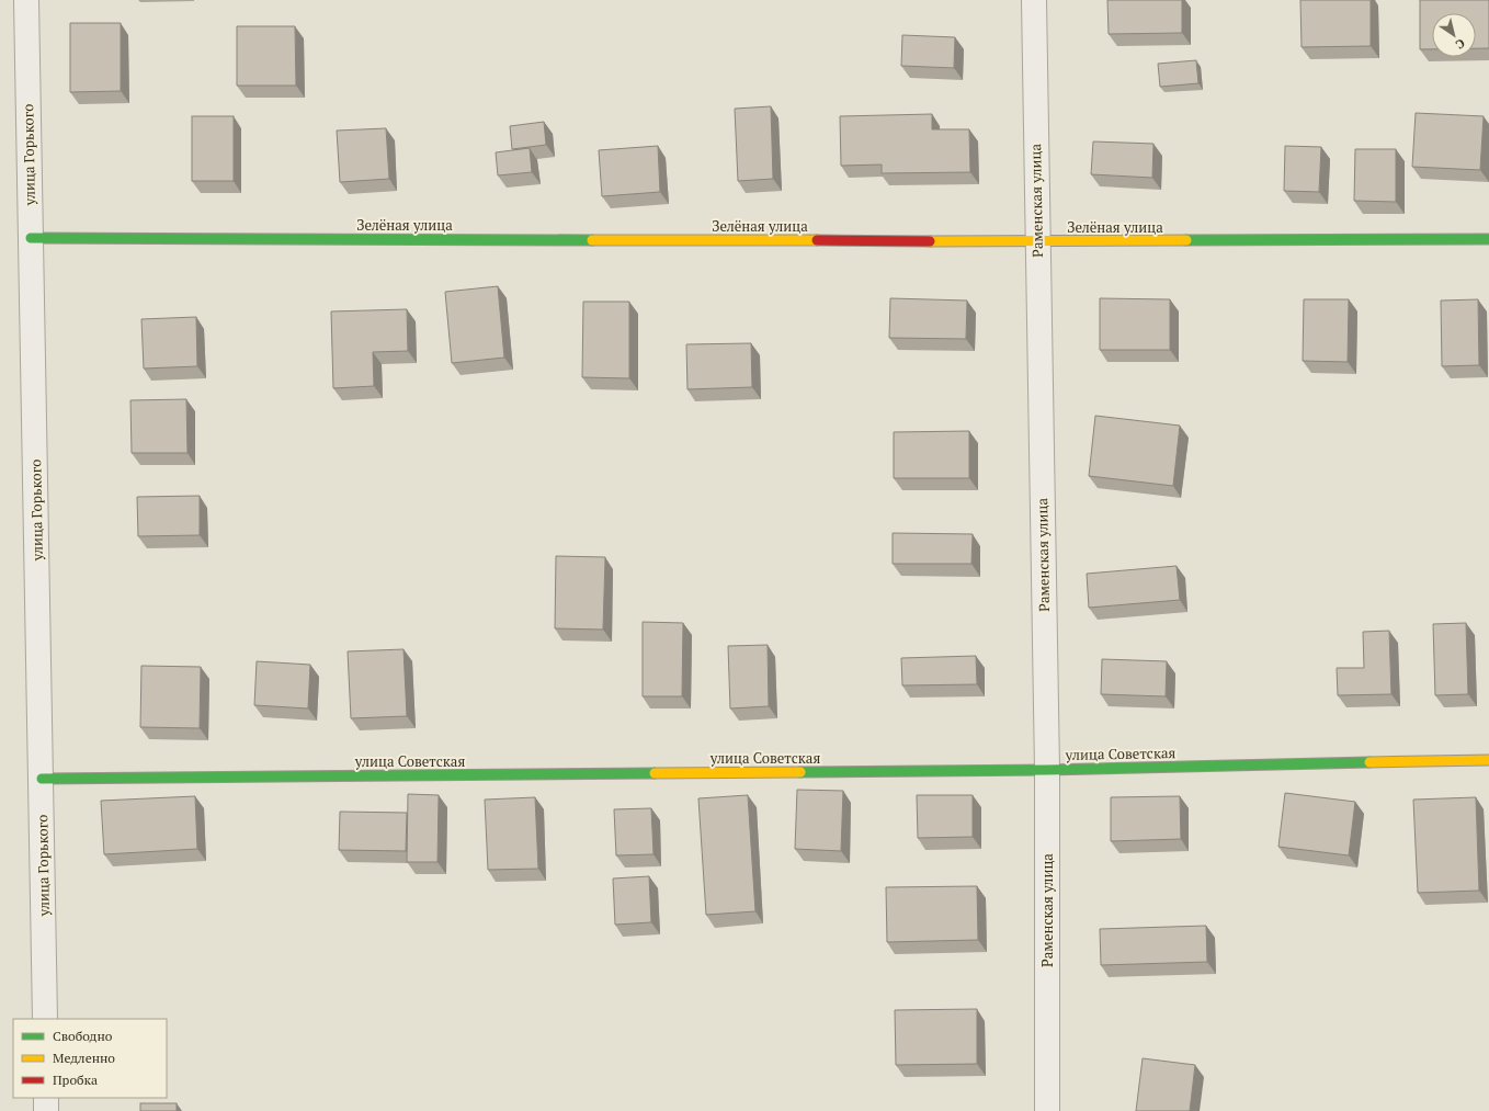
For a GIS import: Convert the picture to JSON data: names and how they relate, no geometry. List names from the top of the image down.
{
  "streets": {
    "street": [
      "улица Горького",
      "Раменская улица",
      "Зелёная улица",
      "улица Советская"
    ]
  },
  "crossings": [
    ["улица Горького", "Зелёная улица"],
    ["улица Горького", "улица Советская"],
    ["Раменская улица", "Зелёная улица"],
    ["Раменская улица", "улица Советская"]
  ],
  "legend": ["Свободно", "Медленно", "Пробка"],
  "north": "bottom right"
}
